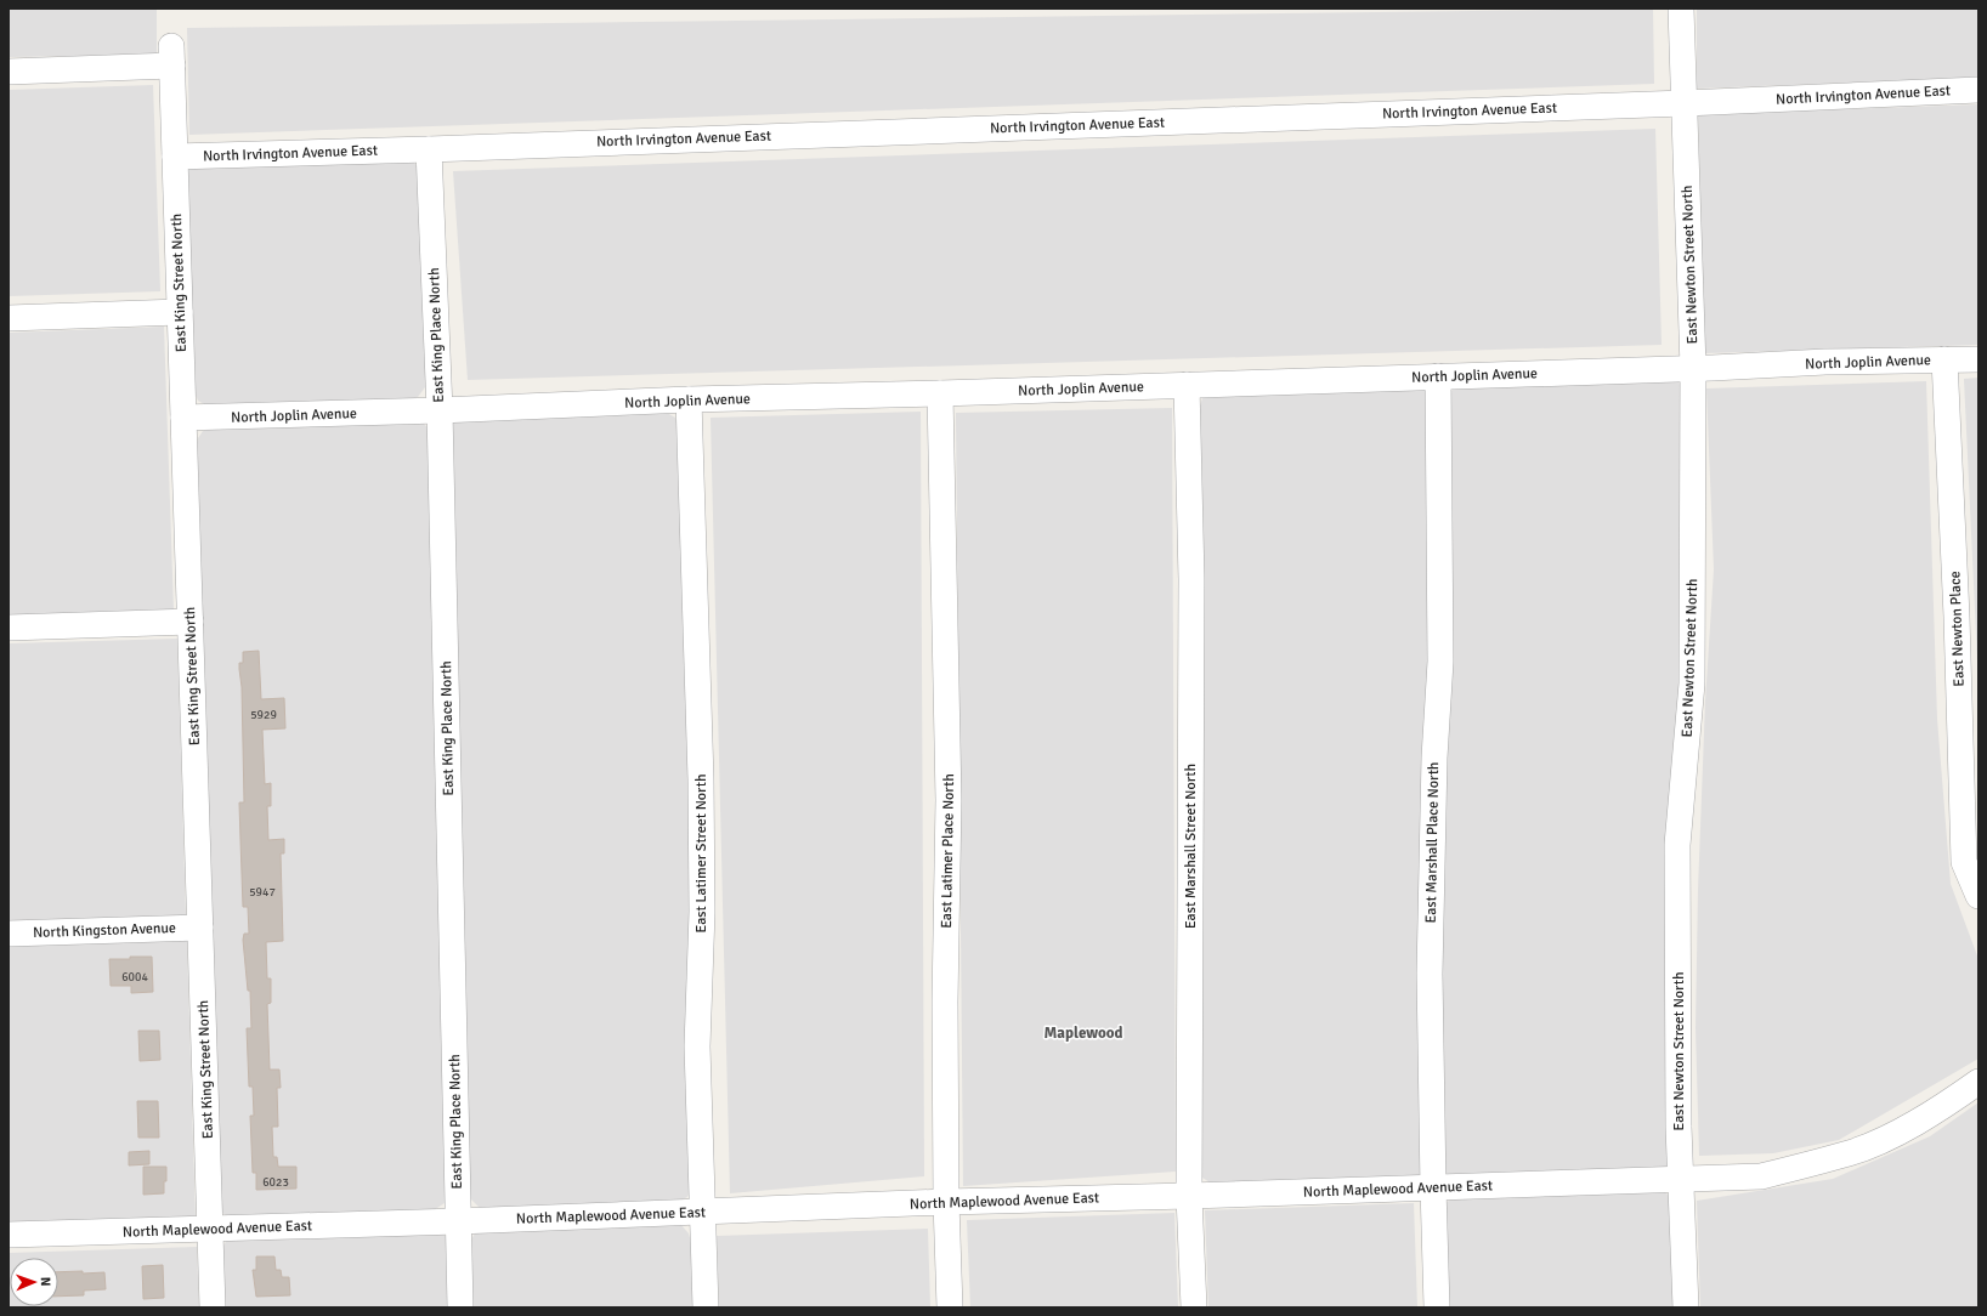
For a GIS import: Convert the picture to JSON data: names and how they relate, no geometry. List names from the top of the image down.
{
  "streets": {
    "street": [
      "North Irvington Avenue East",
      "East Newton Street North",
      "East King Street North",
      "East King Place North",
      "North Joplin Avenue",
      "East Newton Place",
      "East Marshall Place North",
      "East Marshall Street North",
      "East Latimer Place North",
      "East Latimer Street North",
      "North Kingston Avenue",
      "North Maplewood Avenue East"
    ]
  },
  "crossings": [
    ["North Irvington Avenue East", "East Newton Street North"],
    ["North Irvington Avenue East", "East King Street North"],
    ["North Irvington Avenue East", "East King Place North"],
    ["East Newton Street North", "North Joplin Avenue"],
    ["East Newton Street North", "North Maplewood Avenue East"],
    ["East King Street North", "North Joplin Avenue"],
    ["East King Street North", "North Kingston Avenue"],
    ["East King Street North", "North Maplewood Avenue East"],
    ["East King Place North", "North Joplin Avenue"],
    ["East King Place North", "North Maplewood Avenue East"],
    ["North Joplin Avenue", "East Newton Place"],
    ["North Joplin Avenue", "East Marshall Place North"],
    ["North Joplin Avenue", "East Marshall Street North"],
    ["North Joplin Avenue", "East Latimer Place North"],
    ["North Joplin Avenue", "East Latimer Street North"],
    ["East Marshall Place North", "North Maplewood Avenue East"],
    ["East Marshall Street North", "North Maplewood Avenue East"],
    ["East Latimer Place North", "North Maplewood Avenue East"],
    ["East Latimer Street North", "North Maplewood Avenue East"]
  ],
  "districts": ["Maplewood"],
  "house_numbers": [
    "5929",
    "5947",
    "6004",
    "6023"
  ],
  "north": "right"
}
